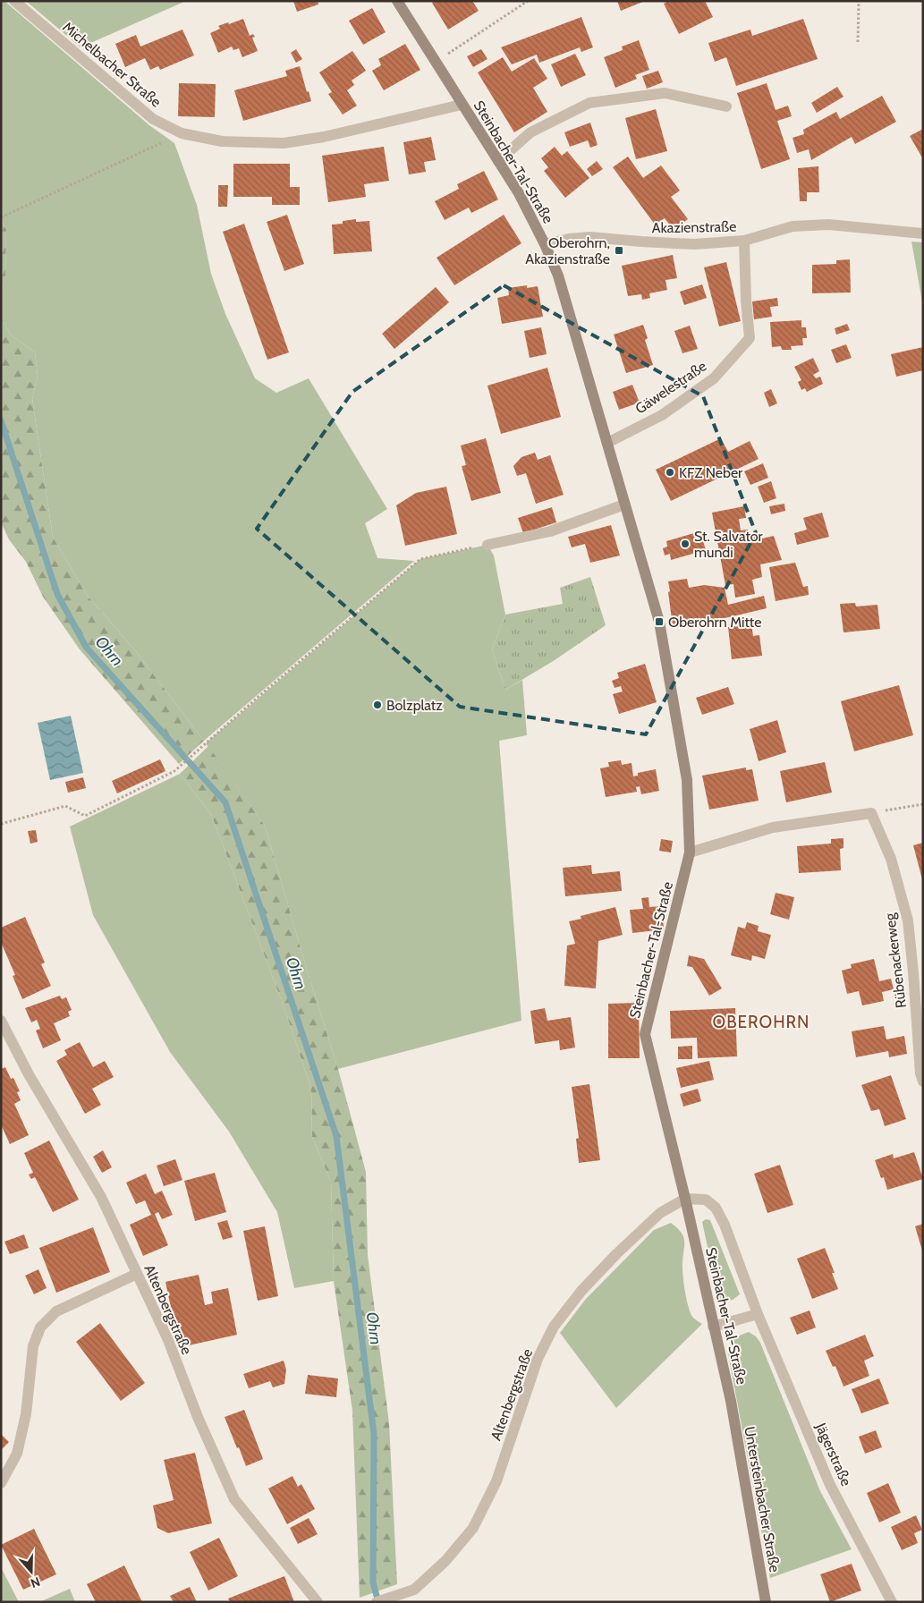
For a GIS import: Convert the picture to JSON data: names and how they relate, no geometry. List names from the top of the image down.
{
  "streets": {
    "main road": ["Steinbacher-Tal-Straße", "Untersteinbacher Straße"],
    "street": [
      "Michelbacher Straße",
      "Akazienstraße",
      "Gäwelestraße",
      "Rübenackerweg",
      "Altenbergstraße",
      "Jägerstraße"
    ]
  },
  "crossings": [
    ["Michelbacher Straße", "Steinbacher-Tal-Straße"],
    ["Steinbacher-Tal-Straße", "Akazienstraße"],
    ["Steinbacher-Tal-Straße", "Gäwelestraße"],
    ["Steinbacher-Tal-Straße", "Altenbergstraße"],
    ["Steinbacher-Tal-Straße", "Jägerstraße"],
    ["Steinbacher-Tal-Straße", "Untersteinbacher Straße"],
    ["Akazienstraße", "Gäwelestraße"],
    ["Altenbergstraße", "Jägerstraße"]
  ],
  "districts": ["OBEROHRN"],
  "water": ["Ohrn"],
  "places": {
    "transit": ["Oberohrn, Akazienstraße", "Oberohrn Mitte"],
    "other": ["KFZ Neber", "St. Salvator mundi", "Bolzplatz"]
  },
  "north": "bottom"
}
